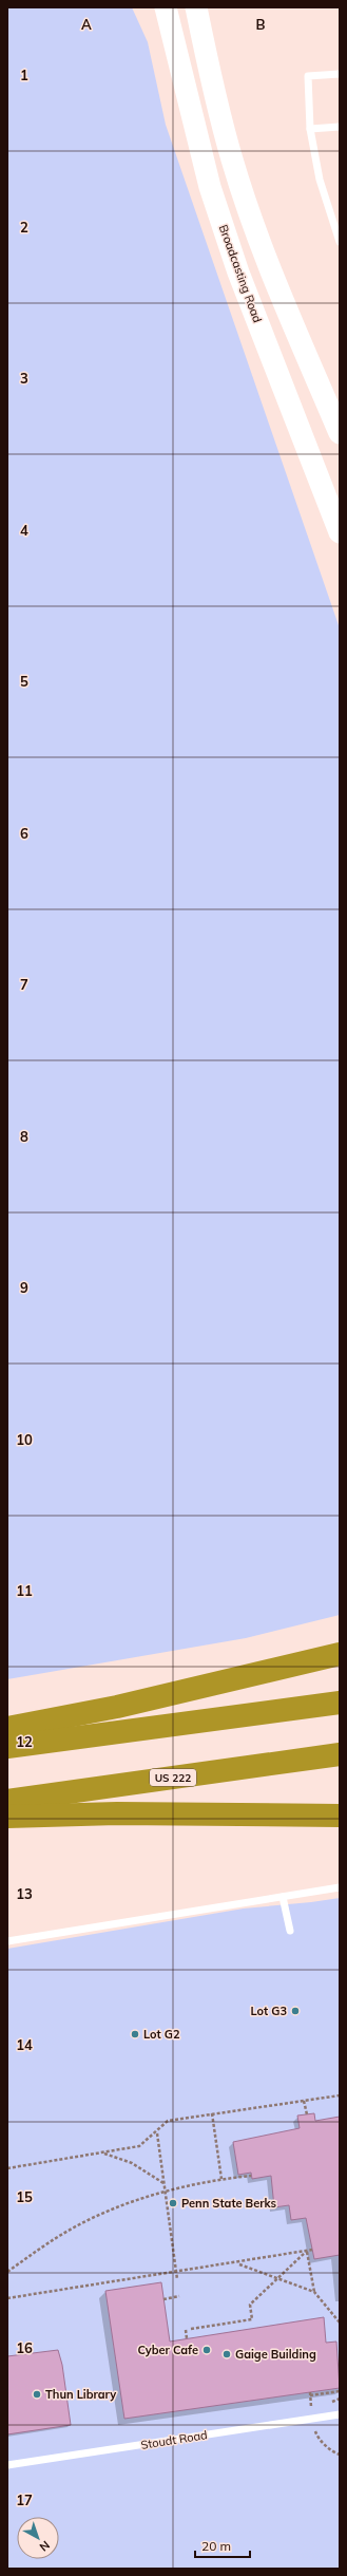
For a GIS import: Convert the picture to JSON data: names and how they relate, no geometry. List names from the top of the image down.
{
  "streets": {
    "highway": ["US 222"],
    "main road": ["Broadcasting Road"],
    "lane": ["Stoudt Road"]
  },
  "places": [
    "Lot G3",
    "Lot G2",
    "Penn State Berks",
    "Cyber Cafe",
    "Gaige Building",
    "Thun Library"
  ],
  "scale_bar": "20 m",
  "north": "bottom right",
  "grid": {
    "columns": ["A", "B"],
    "rows": [
      "1",
      "2",
      "3",
      "4",
      "5",
      "6",
      "7",
      "8",
      "9",
      "10",
      "11",
      "12",
      "13",
      "14",
      "15",
      "16",
      "17"
    ]
  }
}
